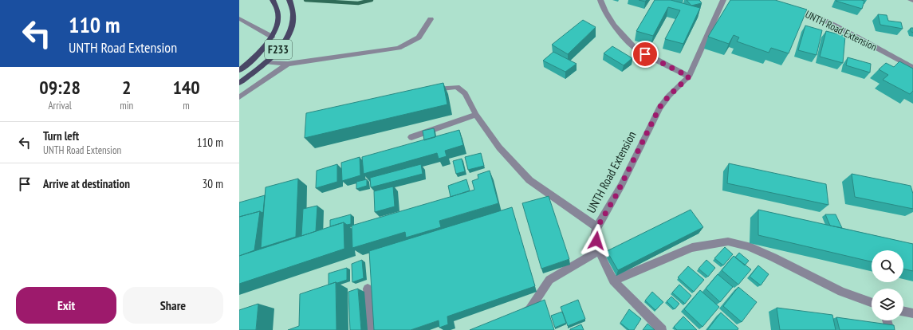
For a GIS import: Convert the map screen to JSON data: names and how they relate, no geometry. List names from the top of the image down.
{
  "streets": {
    "main road": ["F233"],
    "street": ["UNTH Road Extension"]
  },
  "page": {
    "turn": ["110 m", "UNTH Road Extension"],
    "eta": [
      "09:28",
      "Arrival",
      "2",
      "min",
      "140",
      "m"
    ],
    "list": [
      {
        "name": "Turn left",
        "note": "UNTH Road Extension",
        "value": "110 m"
      },
      {
        "name": "Arrive at destination",
        "value": "30 m"
      }
    ],
    "buttons": ["Exit", "Share"]
  }
}
